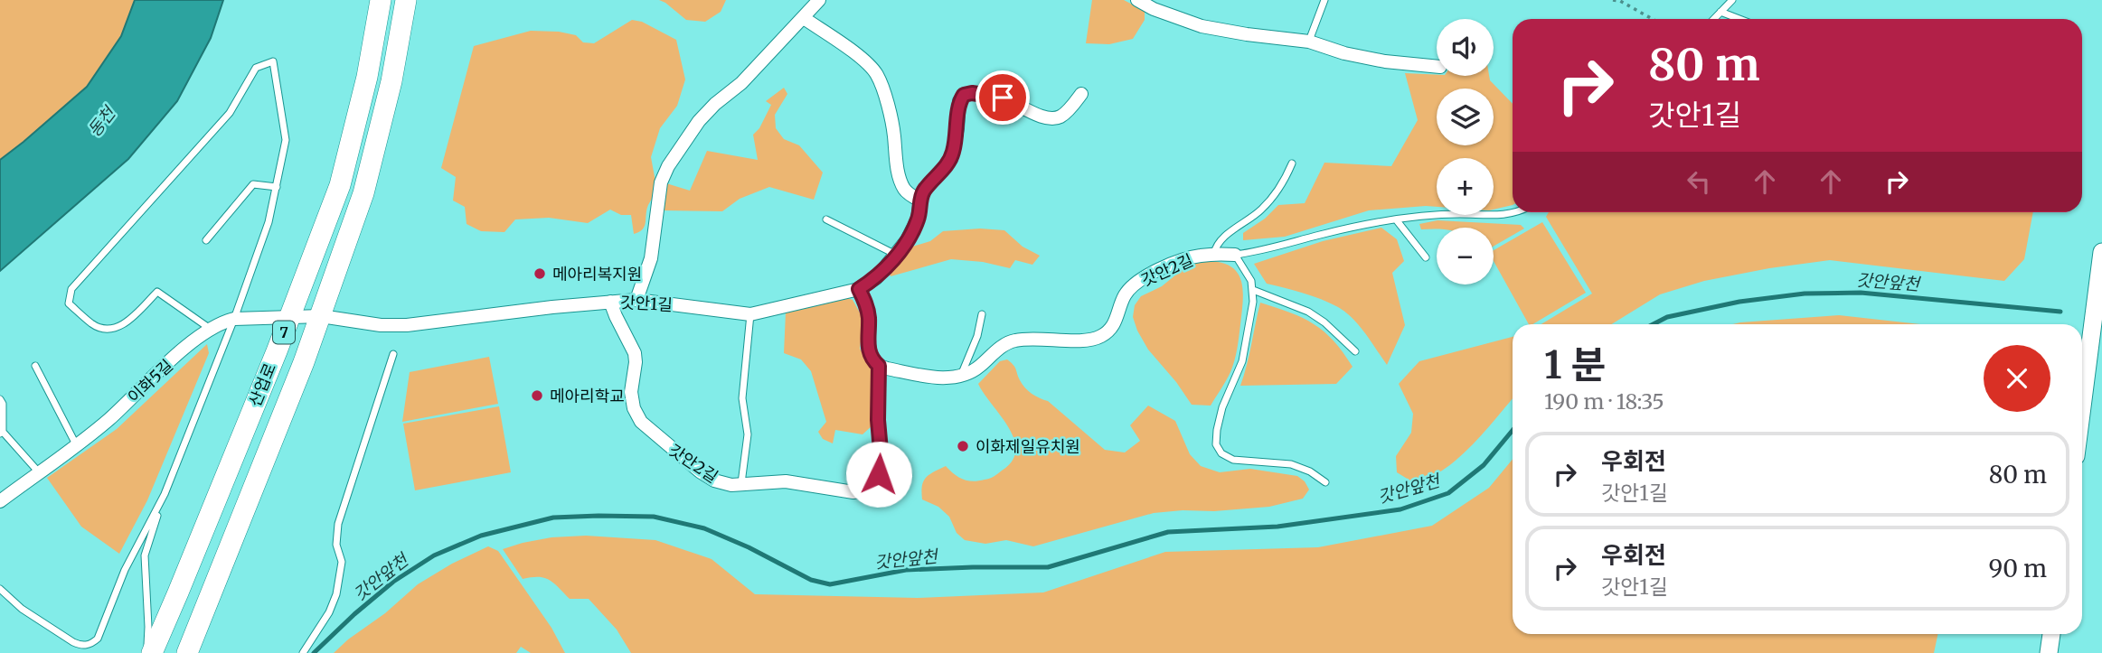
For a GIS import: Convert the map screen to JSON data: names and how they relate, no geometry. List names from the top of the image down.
{
  "streets": {
    "main road": ["7", "산업로"],
    "street": ["갓안2길", "갓안1길", "이화5길"]
  },
  "crossings": [
    ["갓안2길", "갓안1길"],
    ["갓안1길", "이화5길"],
    ["갓안1길", "산업로"],
    ["이화5길", "산업로"]
  ],
  "water": ["동천", "갓안앞천"],
  "places": ["메아리복지원", "메아리학교", "이화제일유치원"],
  "page": {
    "map_buttons": ["+", "−"],
    "turn": ["80 m", "갓안1길"],
    "heading": ["1 분", "190 m · 18:35"],
    "list": [
      {
        "name": "우회전",
        "note": "갓안1길",
        "value": "80 m"
      },
      {
        "name": "우회전",
        "note": "갓안1길",
        "value": "90 m"
      }
    ]
  }
}
